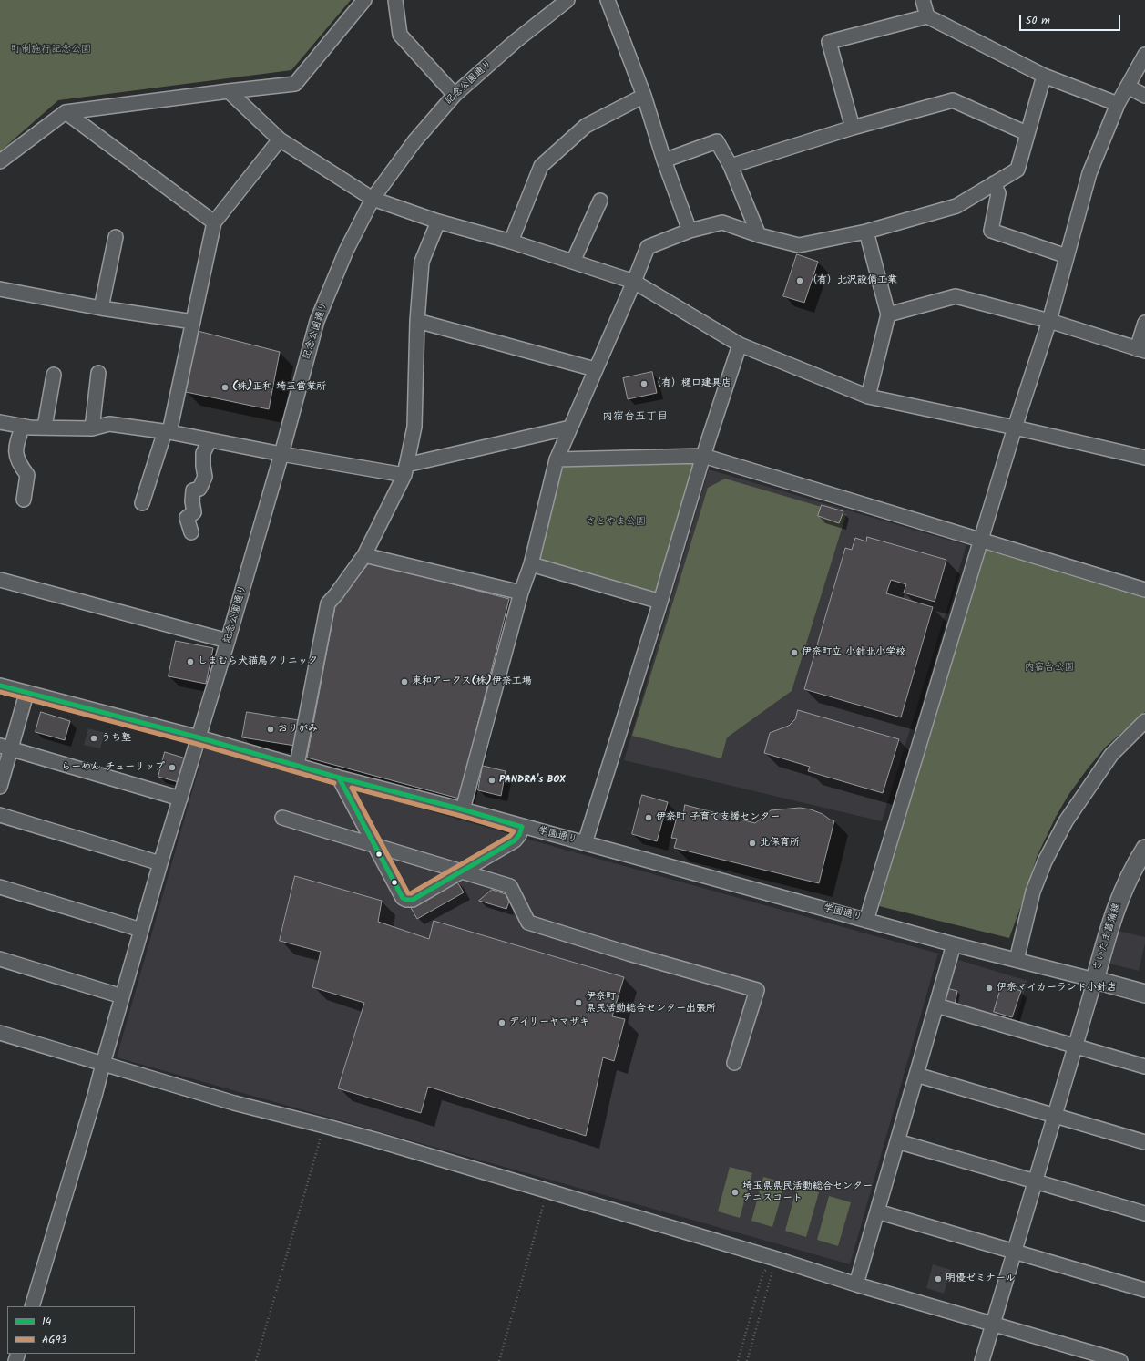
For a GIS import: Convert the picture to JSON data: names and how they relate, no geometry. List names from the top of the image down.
{
  "streets": {
    "main road": ["さいたま菖蒲線"],
    "street": ["記念公園通り", "学園通り"]
  },
  "crossings": [
    ["記念公園通り", "学園通り"],
    ["学園通り", "さいたま菖蒲線"]
  ],
  "districts": ["内宿台五丁目"],
  "parks": ["町制施行記念公園", "さとやま公園", "内宿台公園"],
  "places": [
    "（有）北沢設備工業",
    "（有）樋口建具店",
    "(株)正和 埼玉営業所",
    "伊奈町立 小針北小学校",
    "しまむら犬猫鳥クリニック",
    "東和アークス(株)伊奈工場",
    "おりがみ",
    "うち塾",
    "らーめん チューリップ",
    "PANDRA's BOX",
    "伊奈町 子育て支援センター",
    "北保育所",
    "伊奈マイカーランド小針店",
    "伊奈町 県民活動総合センター出張所",
    "デイリーヤマザキ",
    "埼玉県県民活動総合センター テニスコート",
    "明優ゼミナール"
  ],
  "lines": ["transit line 14", "transit line AG93"],
  "legend": ["14", "AG93"],
  "scale_bar": "50 m"
}
